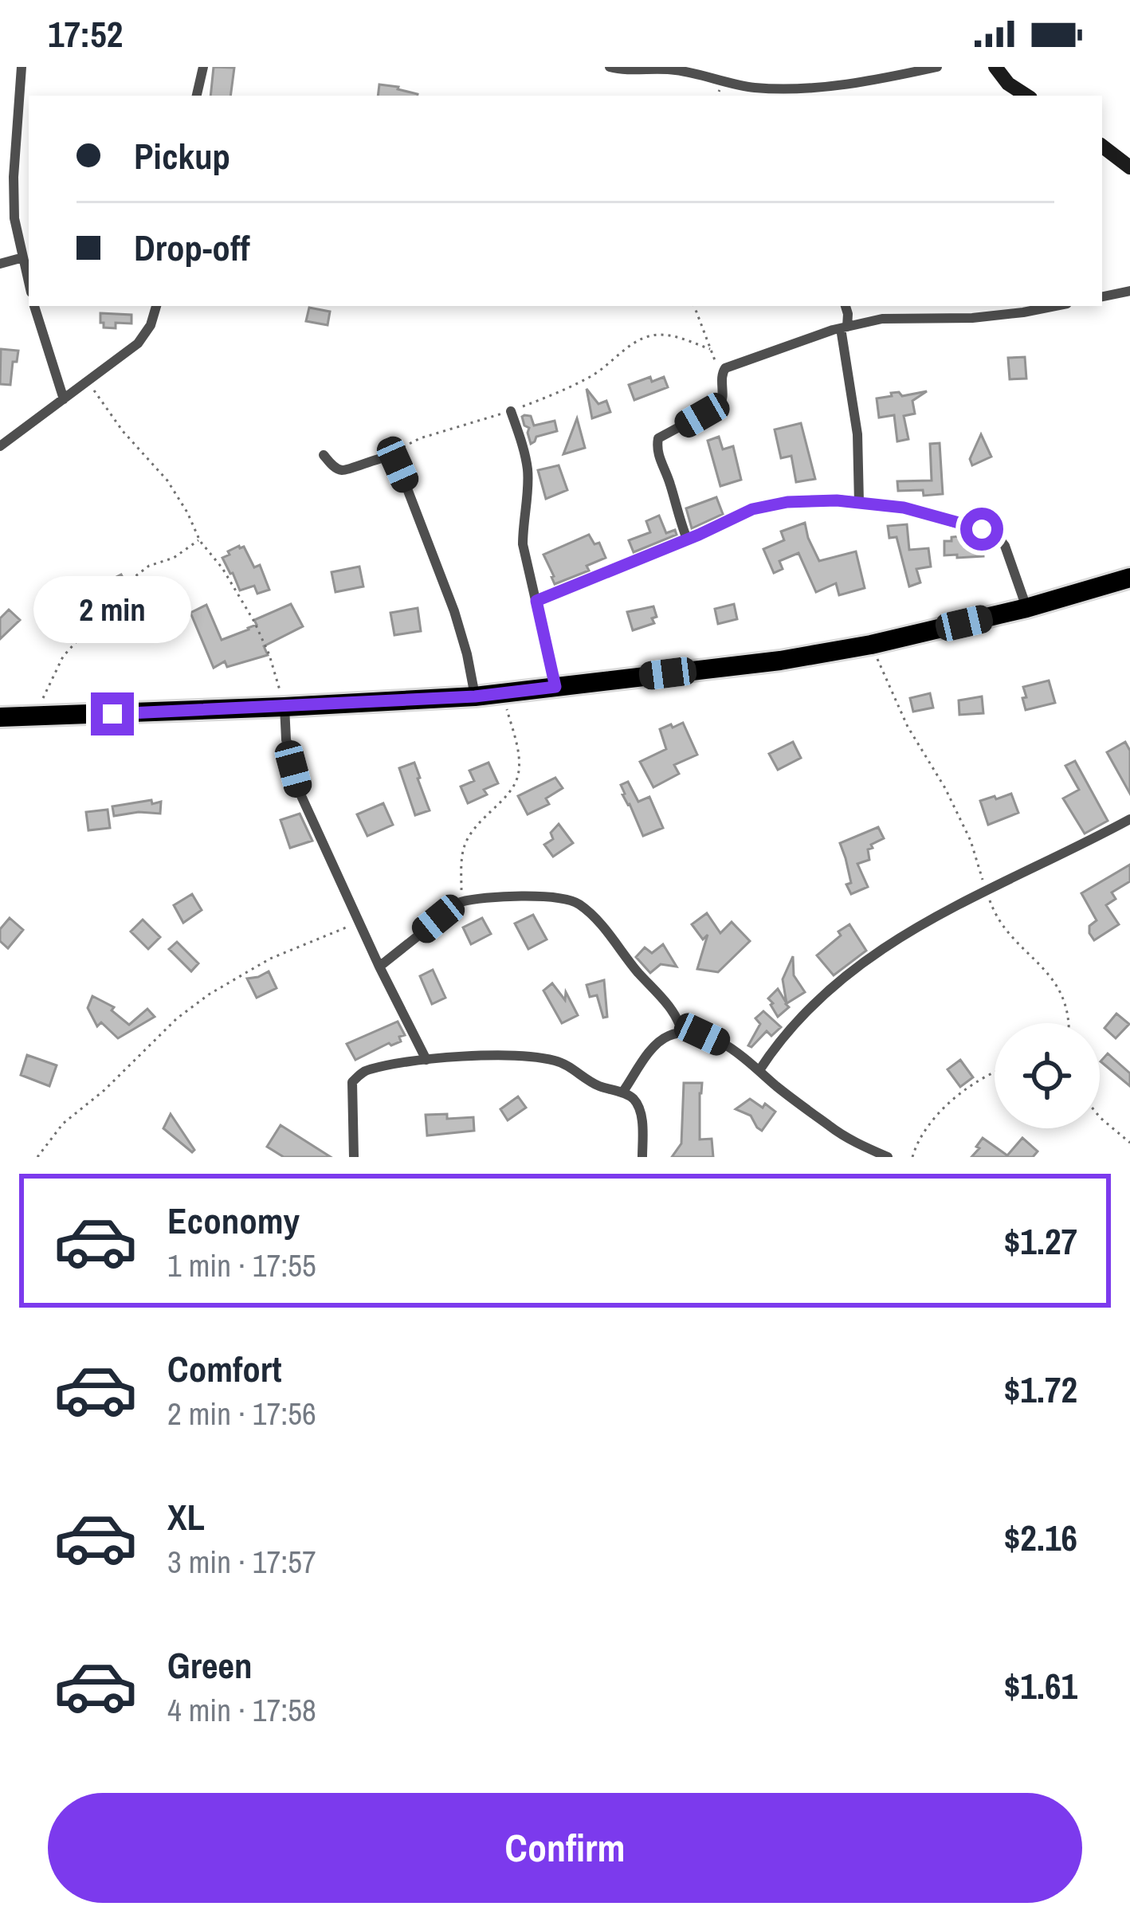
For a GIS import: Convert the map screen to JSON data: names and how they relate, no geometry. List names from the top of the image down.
{
  "page": {
    "status": "17:52",
    "banner": ["Pickup", "Drop-off"],
    "bubble": "2 min",
    "list": [
      {
        "name": "Economy",
        "note": "1 min · 17:55",
        "value": "$1.27"
      },
      {
        "name": "Comfort",
        "note": "2 min · 17:56",
        "value": "$1.72"
      },
      {
        "name": "XL",
        "note": "3 min · 17:57",
        "value": "$2.16"
      },
      {
        "name": "Green",
        "note": "4 min · 17:58",
        "value": "$1.61"
      }
    ],
    "buttons": "Confirm"
  }
}
